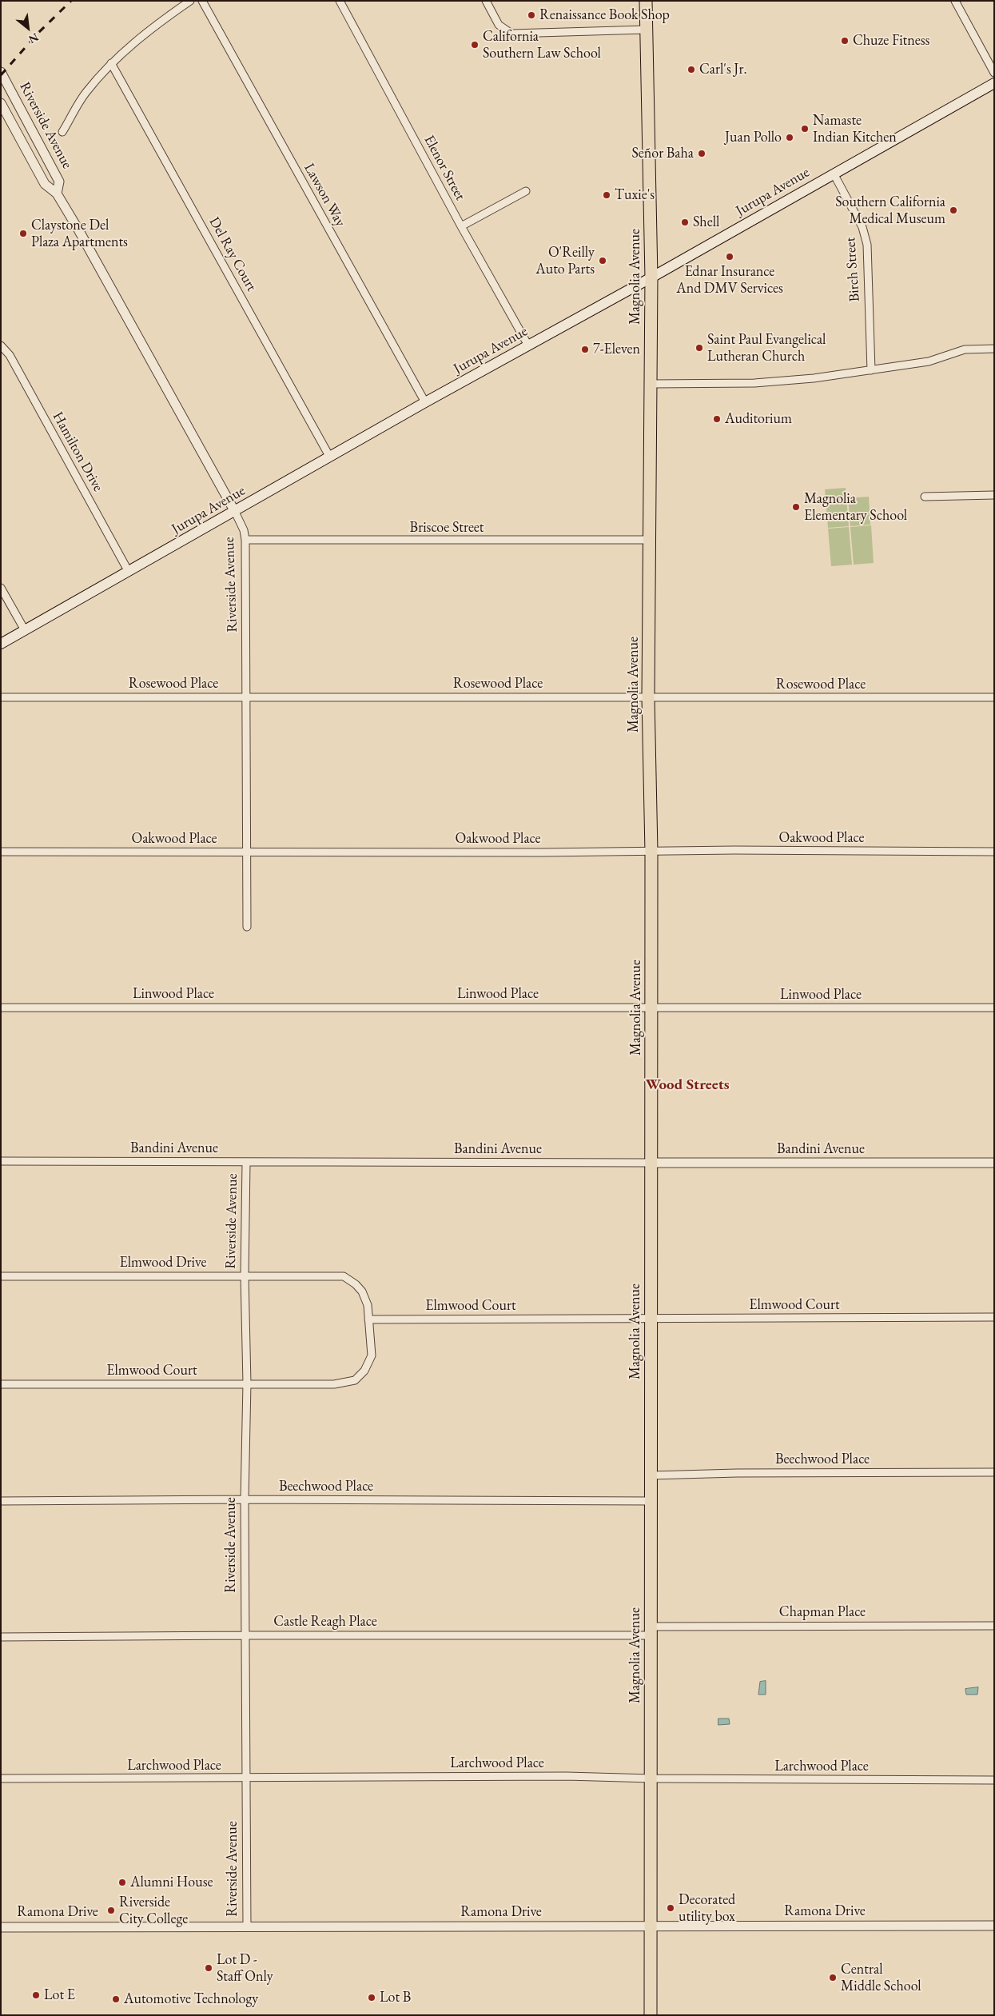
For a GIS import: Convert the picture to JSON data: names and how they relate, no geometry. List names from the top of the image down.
{
  "streets": {
    "main road": ["Jurupa Avenue", "Magnolia Avenue"],
    "street": [
      "Riverside Avenue",
      "Elenor Street",
      "Lawson Way",
      "Del Ray Court",
      "Birch Street",
      "Hamilton Drive",
      "Briscoe Street",
      "Rosewood Place",
      "Oakwood Place",
      "Linwood Place",
      "Bandini Avenue",
      "Elmwood Drive",
      "Elmwood Court",
      "Beechwood Place",
      "Chapman Place",
      "Castle Reagh Place",
      "Larchwood Place",
      "Ramona Drive"
    ]
  },
  "crossings": [
    ["Riverside Avenue", "Jurupa Avenue"],
    ["Riverside Avenue", "Briscoe Street"],
    ["Riverside Avenue", "Rosewood Place"],
    ["Riverside Avenue", "Oakwood Place"],
    ["Riverside Avenue", "Bandini Avenue"],
    ["Riverside Avenue", "Elmwood Drive"],
    ["Riverside Avenue", "Elmwood Court"],
    ["Riverside Avenue", "Beechwood Place"],
    ["Riverside Avenue", "Castle Reagh Place"],
    ["Riverside Avenue", "Larchwood Place"],
    ["Riverside Avenue", "Ramona Drive"],
    ["Elenor Street", "Jurupa Avenue"],
    ["Jurupa Avenue", "Lawson Way"],
    ["Jurupa Avenue", "Del Ray Court"],
    ["Jurupa Avenue", "Birch Street"],
    ["Jurupa Avenue", "Magnolia Avenue"],
    ["Jurupa Avenue", "Hamilton Drive"],
    ["Magnolia Avenue", "Briscoe Street"],
    ["Magnolia Avenue", "Rosewood Place"],
    ["Magnolia Avenue", "Oakwood Place"],
    ["Magnolia Avenue", "Linwood Place"],
    ["Magnolia Avenue", "Bandini Avenue"],
    ["Magnolia Avenue", "Elmwood Court"],
    ["Magnolia Avenue", "Beechwood Place"],
    ["Magnolia Avenue", "Chapman Place"],
    ["Magnolia Avenue", "Castle Reagh Place"],
    ["Magnolia Avenue", "Larchwood Place"],
    ["Magnolia Avenue", "Ramona Drive"],
    ["Elmwood Drive", "Elmwood Court"],
    ["Chapman Place", "Castle Reagh Place"]
  ],
  "districts": ["Wood Streets"],
  "places": [
    "Renaissance Book Shop",
    "Chuze Fitness",
    "California Southern Law School",
    "Carl's Jr.",
    "Namaste Indian Kitchen",
    "Juan Pollo",
    "Señor Baha",
    "Tuxie's",
    "Southern California Medical Museum",
    "Shell",
    "Claystone Del Plaza Apartments",
    "Ednar Insurance And DMV Services",
    "O'Reilly Auto Parts",
    "Saint Paul Evangelical Lutheran Church",
    "7-Eleven",
    "Auditorium",
    "Magnolia Elementary School",
    "Alumni House",
    "Decorated utility box",
    "Riverside City College",
    "Lot D - Staff Only",
    "Central Middle School",
    "Lot E",
    "Lot B",
    "Automotive Technology"
  ],
  "north": "bottom right"
}
